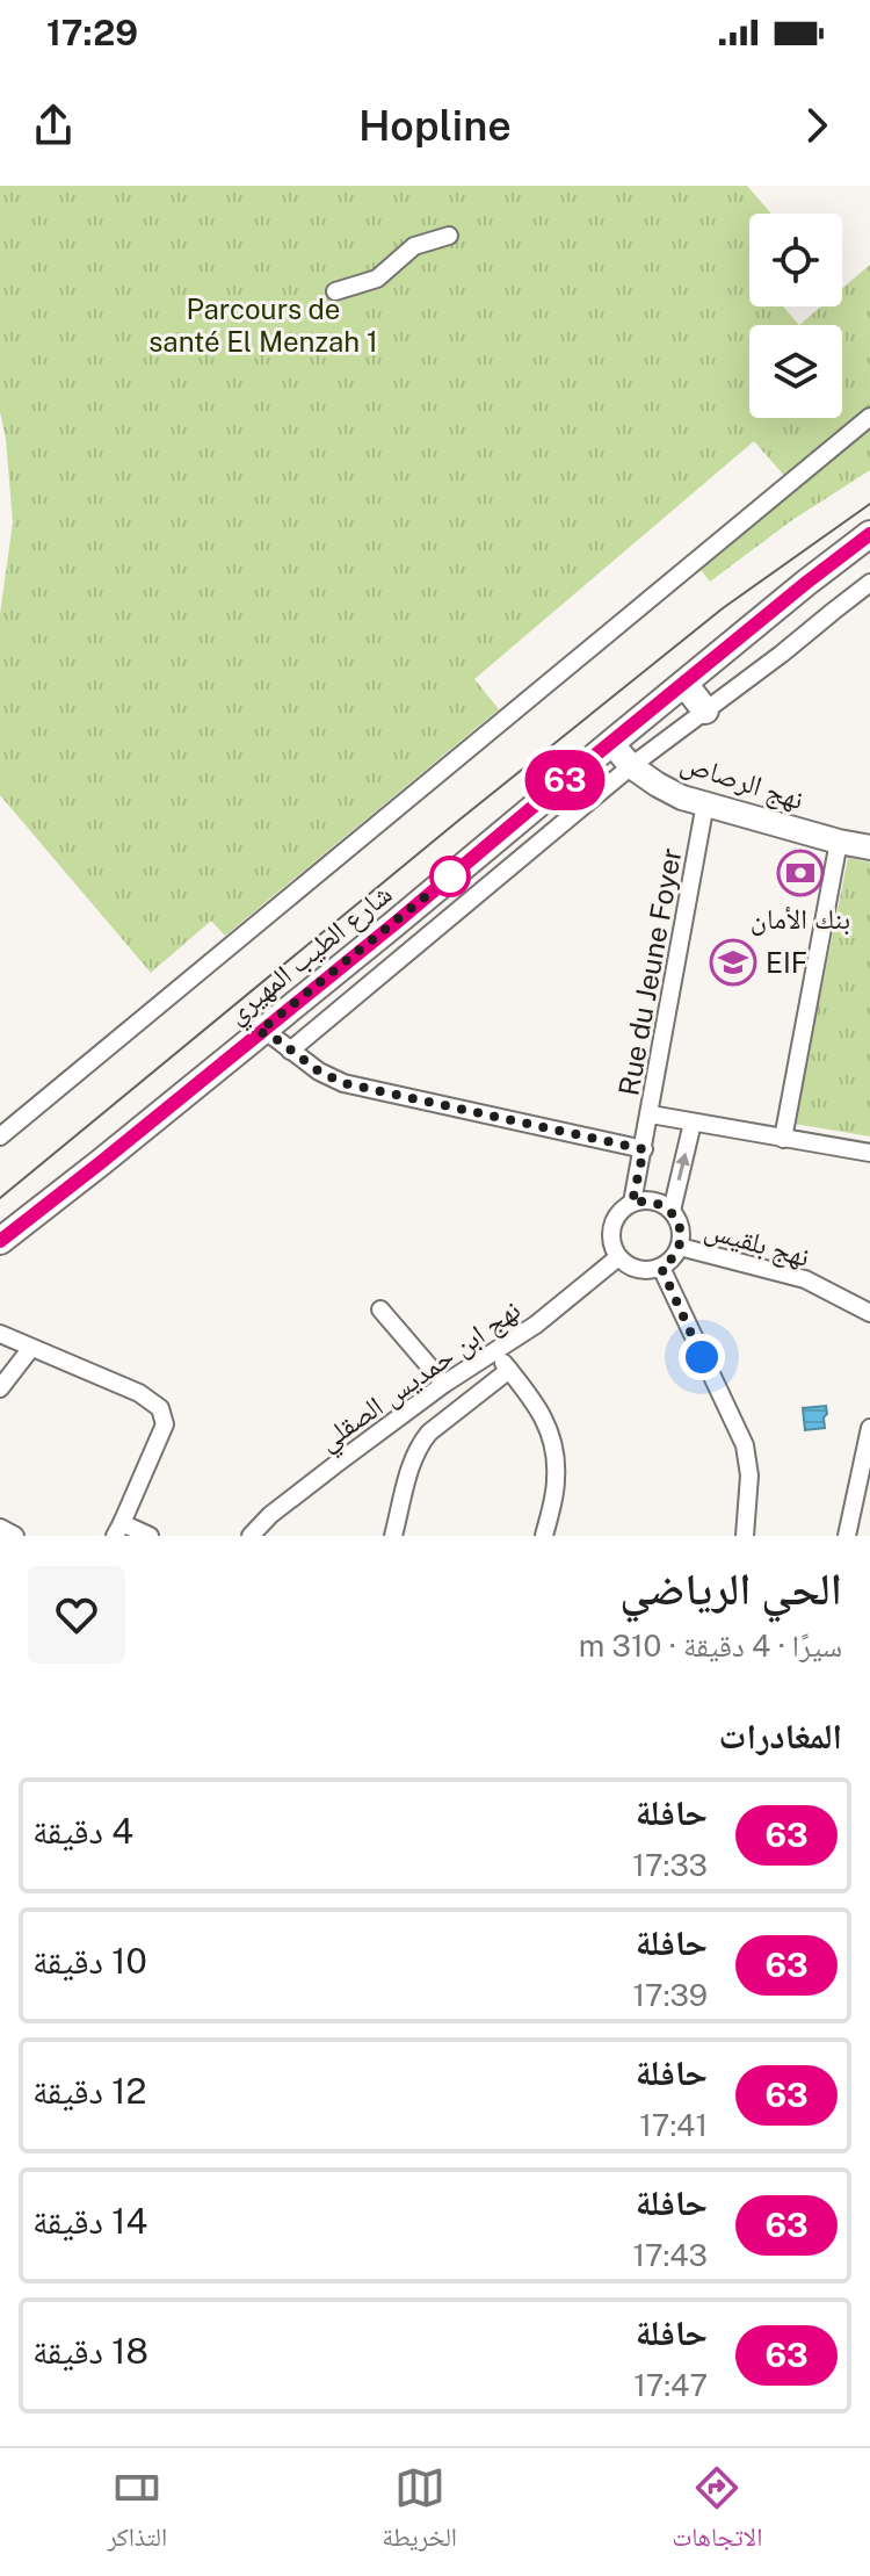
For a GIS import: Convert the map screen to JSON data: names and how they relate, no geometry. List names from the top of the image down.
{
  "streets": {
    "main road": ["شارع الطيب المهيري"],
    "street": [
      "نهج الرصاص",
      "Rue du Jeune Foyer",
      "نهج بلقيس",
      "نهج ابن حمديس الصقلي"
    ]
  },
  "crossings": [
    ["نهج الرصاص", "شارع الطيب المهيري"],
    ["نهج الرصاص", "Rue du Jeune Foyer"],
    ["Rue du Jeune Foyer", "نهج بلقيس"],
    ["Rue du Jeune Foyer", "نهج ابن حمديس الصقلي"],
    ["نهج بلقيس", "نهج ابن حمديس الصقلي"]
  ],
  "parks": ["Parcours de santé El Menzah 1"],
  "places": {
    "bank": ["بنك الأمان"],
    "school or university": ["EIF"]
  },
  "lines": ["bus line 63"],
  "page": {
    "status": "17:29",
    "header": "Hopline",
    "on_map": "63",
    "heading": [
      ["الحي الرياضي", "سيرًا · 4 دقيقة · 310 m"],
      "المغادرات"
    ],
    "list": [
      {
        "mark": "63",
        "name": "حافلة",
        "note": "17:33",
        "value": "4 دقيقة"
      },
      {
        "mark": "63",
        "name": "حافلة",
        "note": "17:39",
        "value": "10 دقيقة"
      },
      {
        "mark": "63",
        "name": "حافلة",
        "note": "17:41",
        "value": "12 دقيقة"
      },
      {
        "mark": "63",
        "name": "حافلة",
        "note": "17:43",
        "value": "14 دقيقة"
      },
      {
        "mark": "63",
        "name": "حافلة",
        "note": "17:47",
        "value": "18 دقيقة"
      }
    ],
    "tabs": ["الاتجاهات", "الخريطة", "التذاكر"]
  }
}
